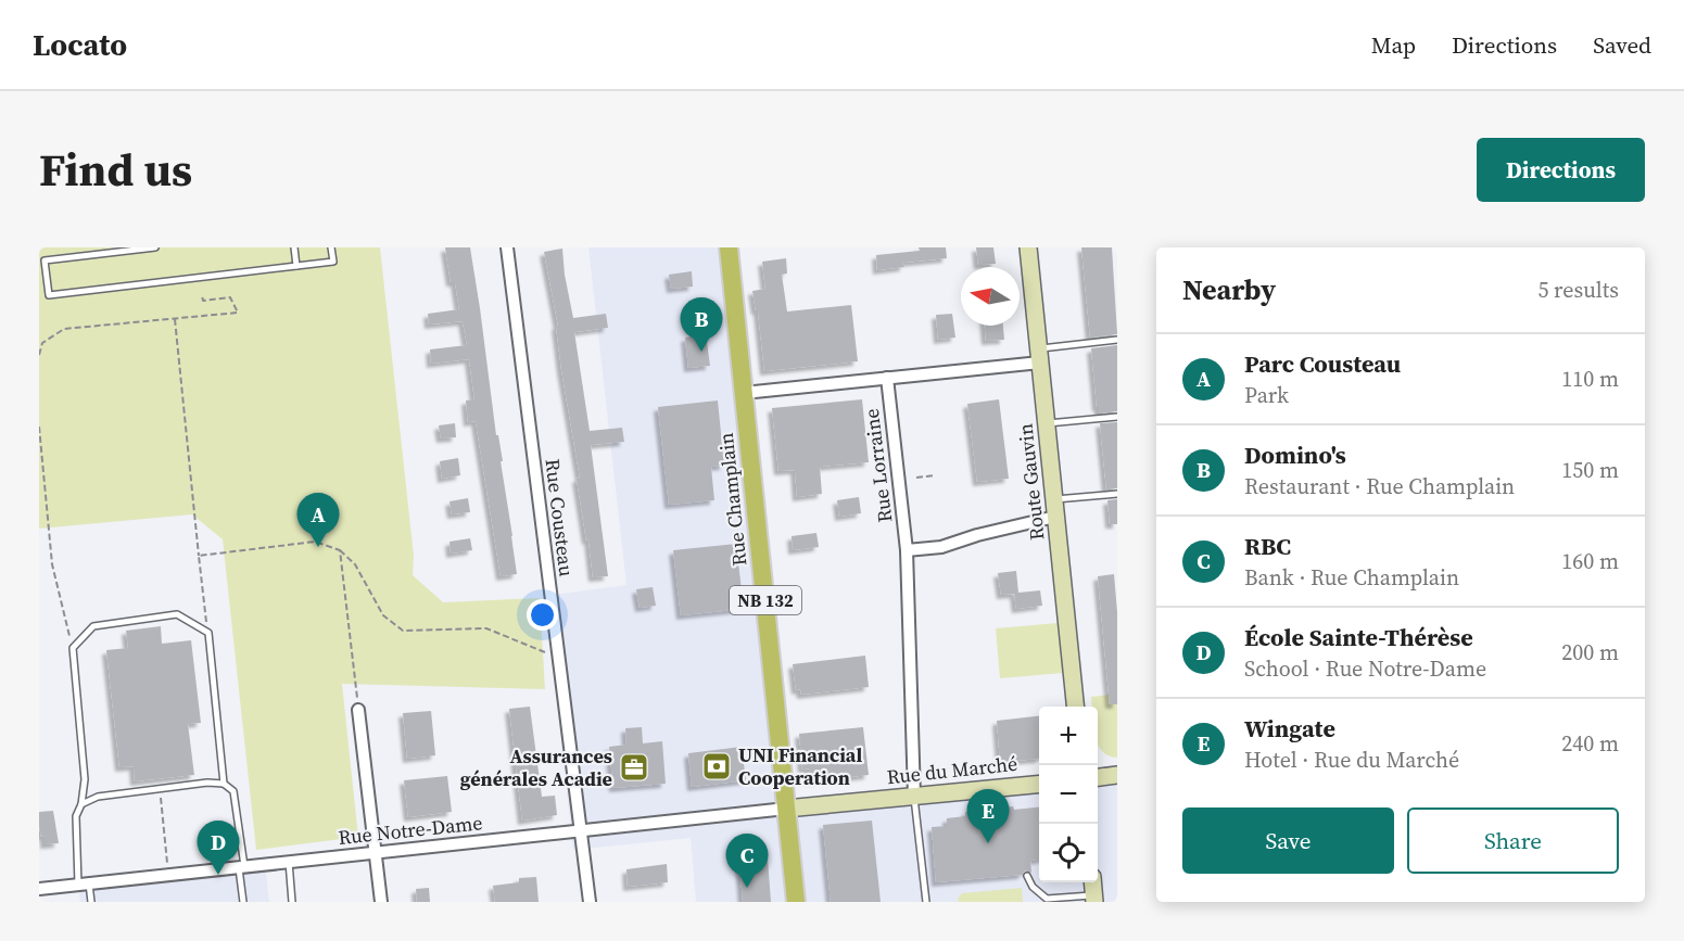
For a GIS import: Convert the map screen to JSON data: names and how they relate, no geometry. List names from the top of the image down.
{
  "streets": {
    "main road": ["Rue Champlain", "NB 132"],
    "street": [
      "Rue Lorraine",
      "Route Gauvin",
      "Rue Cousteau",
      "Rue du Marché",
      "Rue Notre-Dame"
    ]
  },
  "crossings": [
    ["Rue Lorraine", "Rue du Marché"],
    ["Rue Champlain", "Rue du Marché"],
    ["Rue Champlain", "Rue Notre-Dame"],
    ["Rue Cousteau", "Rue Notre-Dame"],
    ["Rue du Marché", "Rue Notre-Dame"]
  ],
  "places": {
    "bank": ["UNI Financial Cooperation"],
    "office": ["Assurances générales Acadie"]
  },
  "north": "left",
  "page": {
    "header": "Locato",
    "nav": ["Map", "Directions", "Saved"],
    "title": "Find us",
    "buttons": [
      "Directions",
      ["Save", "Share"]
    ],
    "heading": ["Nearby", "5 results"],
    "pins": [
      "B",
      "A",
      "E",
      "D",
      "C"
    ],
    "list": [
      {
        "mark": "A",
        "name": "Parc Cousteau",
        "note": "Park",
        "value": "110 m"
      },
      {
        "mark": "B",
        "name": "Domino's",
        "note": "Restaurant · Rue Champlain",
        "value": "150 m"
      },
      {
        "mark": "C",
        "name": "RBC",
        "note": "Bank · Rue Champlain",
        "value": "160 m"
      },
      {
        "mark": "D",
        "name": "École Sainte-Thérèse",
        "note": "School · Rue Notre-Dame",
        "value": "200 m"
      },
      {
        "mark": "E",
        "name": "Wingate",
        "note": "Hotel · Rue du Marché",
        "value": "240 m"
      }
    ],
    "map_buttons": ["+", "−"]
  }
}
